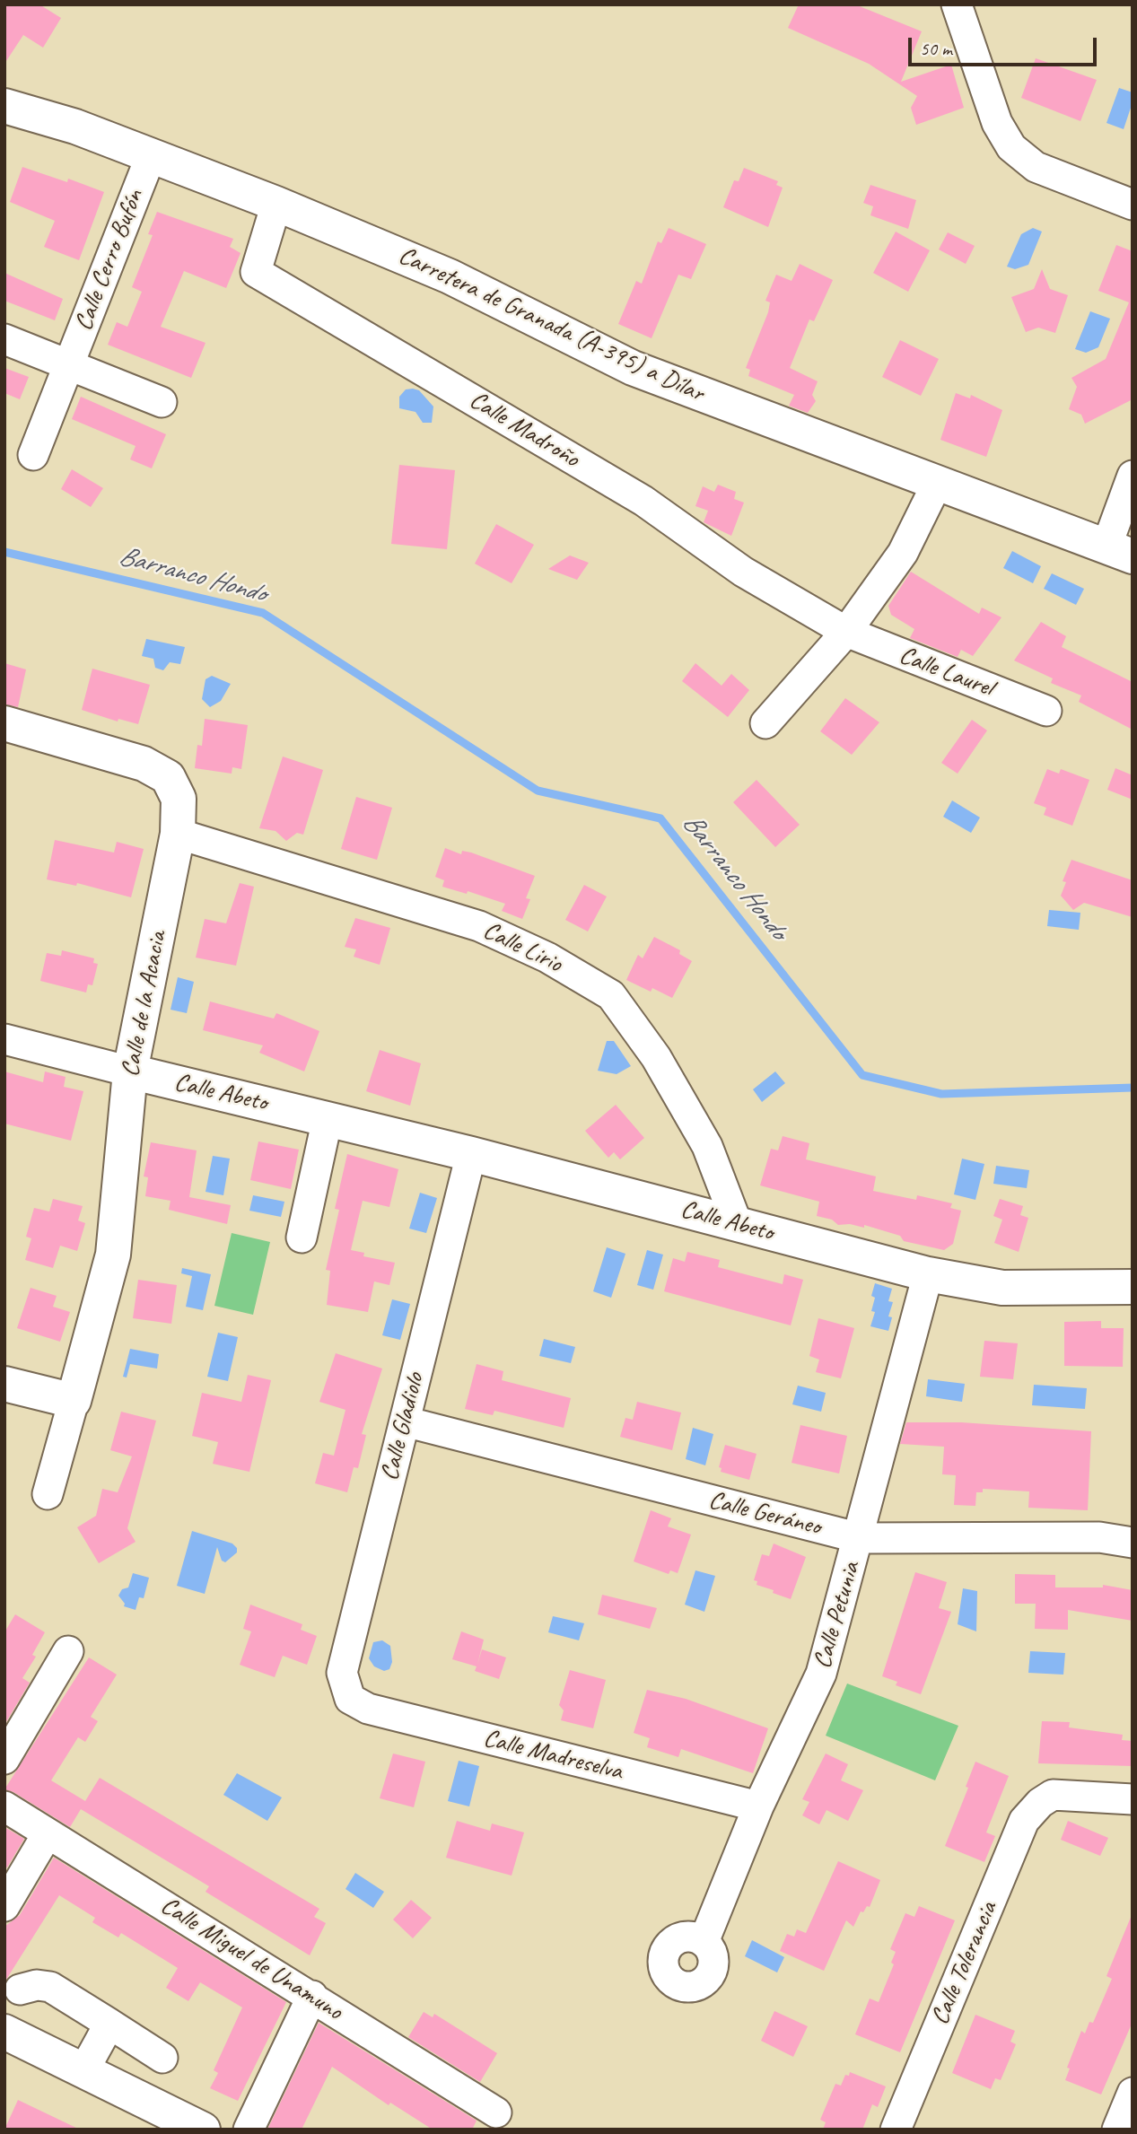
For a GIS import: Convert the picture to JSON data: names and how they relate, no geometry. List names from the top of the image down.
{
  "streets": {
    "street": [
      "Calle Cerro Bufón",
      "Carretera de Granada (A-395) a Dílar",
      "Calle Madroño",
      "Calle Laurel",
      "Calle Lirio",
      "Calle de la Acacia",
      "Calle Abeto",
      "Calle Gladiolo",
      "Calle Geráneo",
      "Calle Petunia",
      "Calle Madreselva",
      "Calle Miguel de Unamuno",
      "Calle Tolerancia"
    ]
  },
  "crossings": [
    ["Calle Cerro Bufón", "Carretera de Granada (A-395) a Dílar"],
    ["Carretera de Granada (A-395) a Dílar", "Calle Madroño"],
    ["Calle Madroño", "Calle Laurel"],
    ["Calle Lirio", "Calle de la Acacia"],
    ["Calle Lirio", "Calle Abeto"],
    ["Calle de la Acacia", "Calle Abeto"],
    ["Calle Abeto", "Calle Gladiolo"],
    ["Calle Abeto", "Calle Petunia"],
    ["Calle Gladiolo", "Calle Geráneo"],
    ["Calle Gladiolo", "Calle Madreselva"],
    ["Calle Geráneo", "Calle Petunia"],
    ["Calle Petunia", "Calle Madreselva"]
  ],
  "water": ["Barranco Hondo"],
  "scale_bar": "50 m"
}
